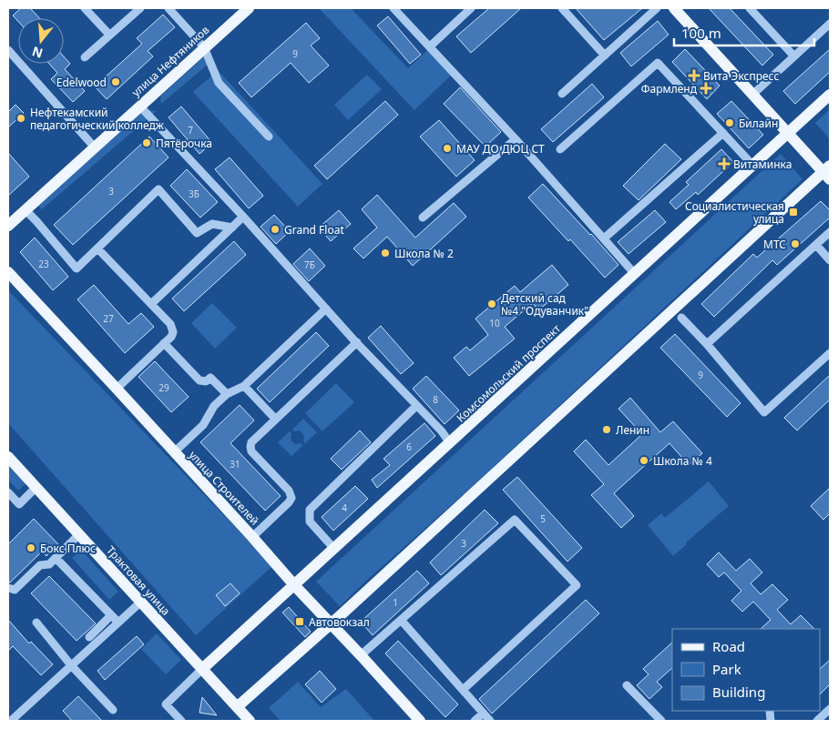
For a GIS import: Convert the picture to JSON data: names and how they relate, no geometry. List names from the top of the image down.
{
  "streets": {
    "main road": [
      "улица Нефтяников",
      "Комсомольский проспект",
      "улица Строителей",
      "Трактовая улица"
    ]
  },
  "crossings": [
    ["Комсомольский проспект", "улица Строителей"],
    ["Комсомольский проспект", "Трактовая улица"]
  ],
  "places": {
    "health": ["Вита Экспресс", "Фармленд", "Витаминка"],
    "other": [
      "Edelwood",
      "Нефтекамский педагогический колледж",
      "Билайн",
      "Пятёрочка",
      "МАУ ДО ДЮЦ СТ",
      "Grand Float",
      "МТС",
      "Школа № 2",
      "Детский сад №4 \"Одуванчик\"",
      "Ленин",
      "Школа № 4",
      "Бокс Плюс"
    ],
    "transit": ["Социалистическая улица", "Автовокзал"]
  },
  "house_numbers": [
    "9",
    "7",
    "3",
    "3Б",
    "23",
    "7Б",
    "27",
    "10",
    "9",
    "29",
    "8",
    "6",
    "31",
    "4",
    "5",
    "3",
    "1"
  ],
  "legend": ["Road", "Park", "Building"],
  "scale_bar": "100 m",
  "north": "bottom"
}
